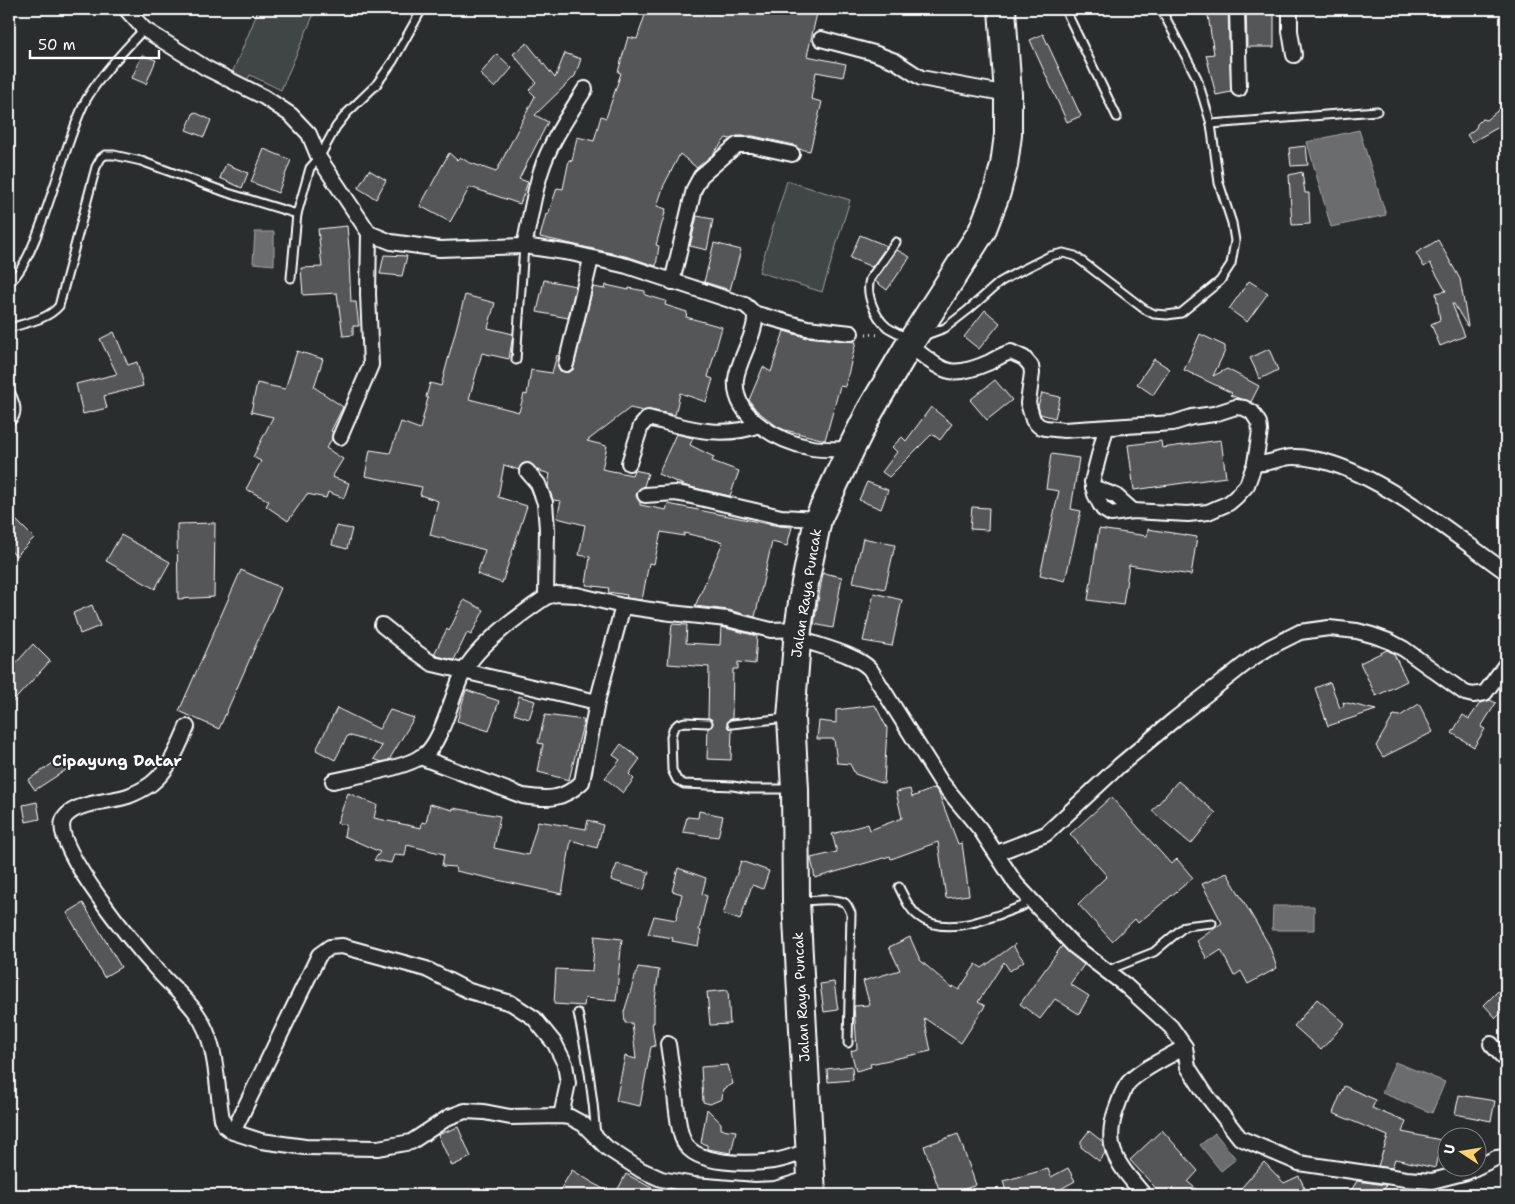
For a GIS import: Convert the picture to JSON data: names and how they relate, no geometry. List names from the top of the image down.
{
  "streets": {
    "highway": ["Jalan Raya Puncak"]
  },
  "districts": ["Cipayung Datar"],
  "scale_bar": "50 m",
  "north": "left"
}
